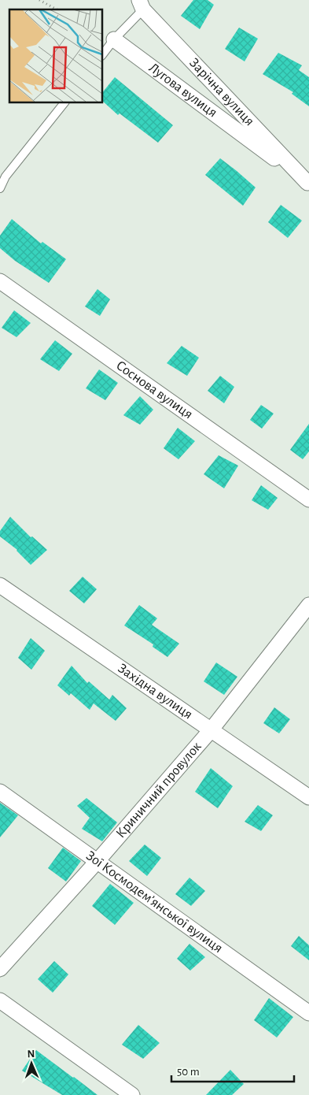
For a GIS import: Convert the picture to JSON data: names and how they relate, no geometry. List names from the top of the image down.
{
  "streets": {
    "street": [
      "Лугова вулиця",
      "Зарічна вулиця",
      "Соснова вулиця",
      "Західна вулиця",
      "Криничний провулок",
      "Зої Космодем’янської вулиця"
    ]
  },
  "crossings": [
    ["Лугова вулиця", "Зарічна вулиця"],
    ["Західна вулиця", "Криничний провулок"],
    ["Криничний провулок", "Зої Космодем’янської вулиця"]
  ],
  "scale_bar": "50 m",
  "north": "top"
}
